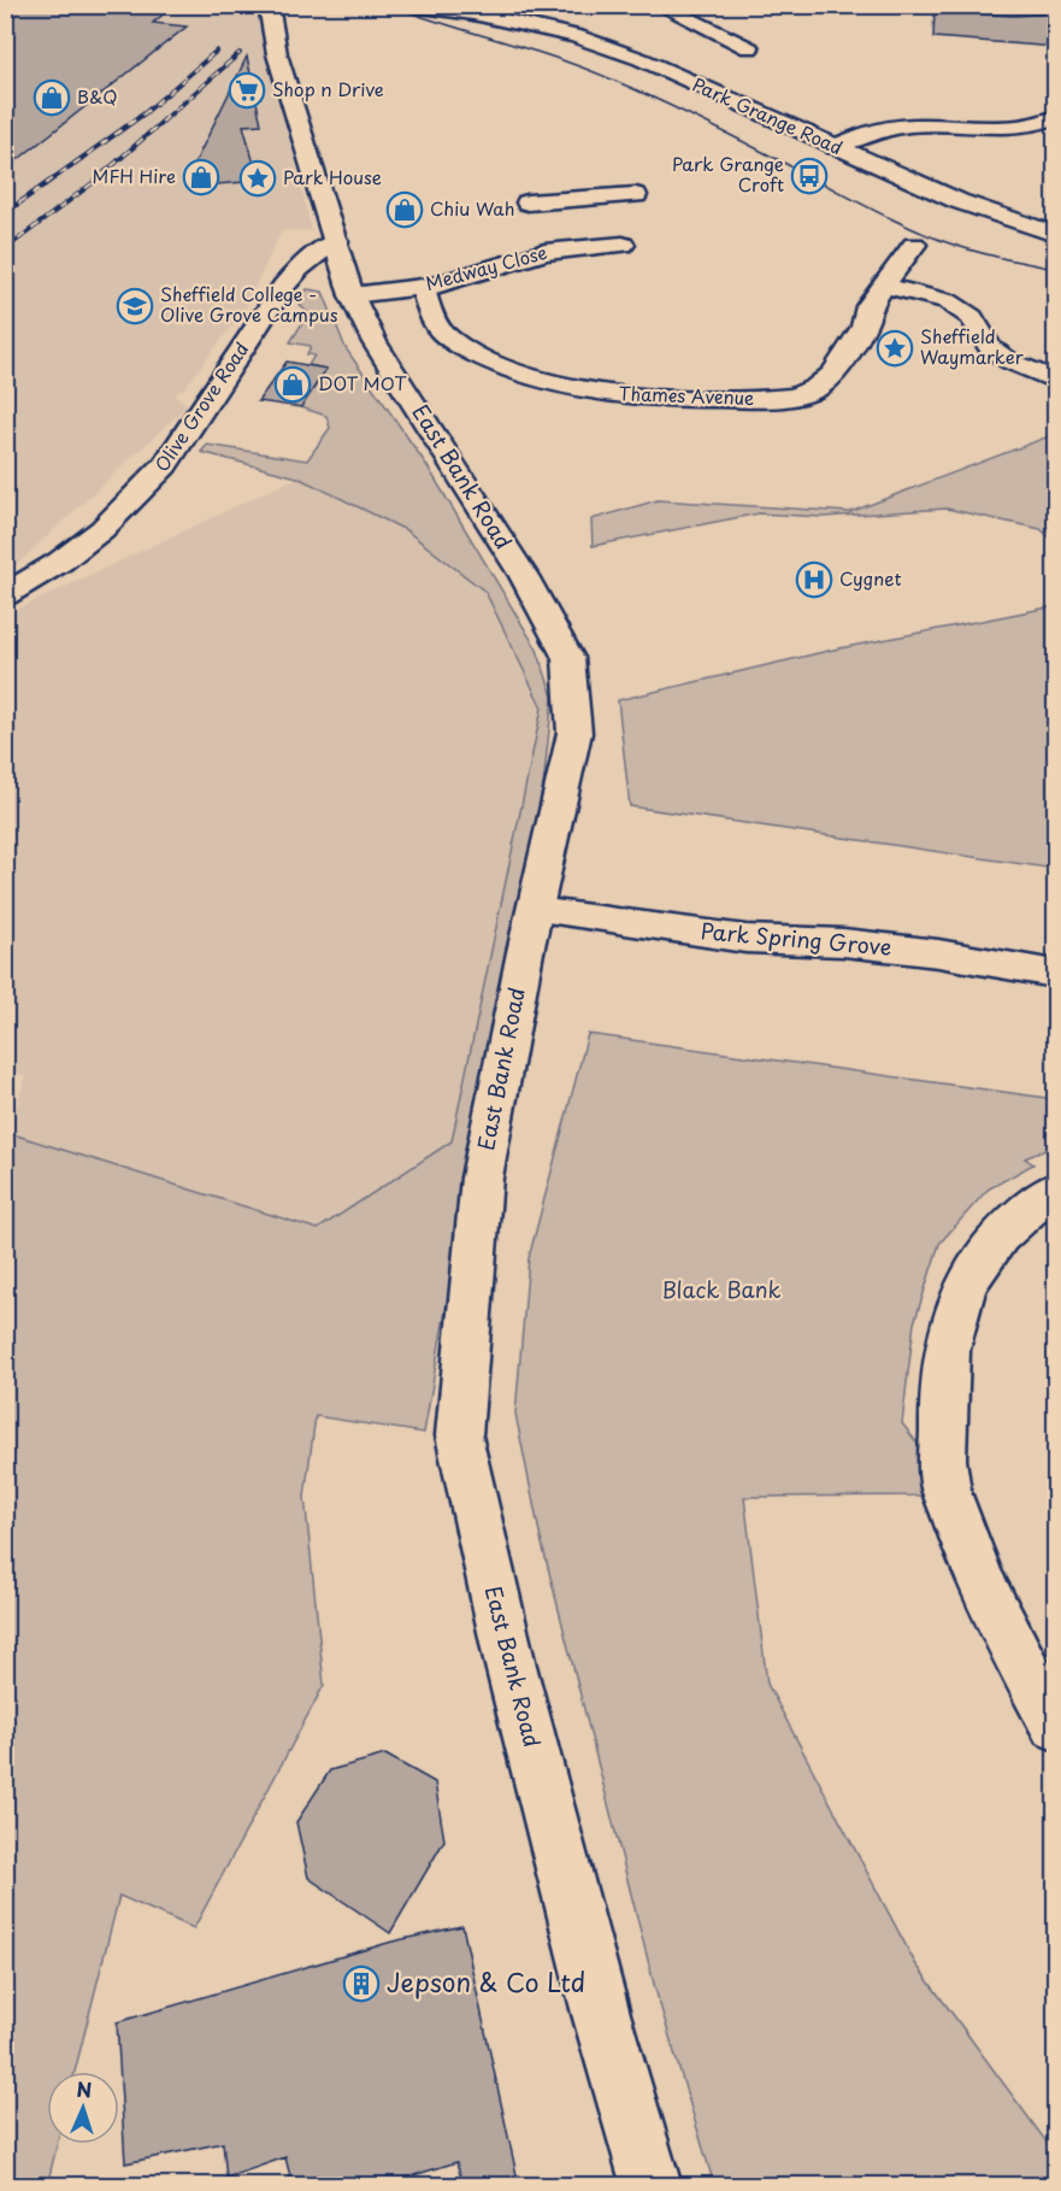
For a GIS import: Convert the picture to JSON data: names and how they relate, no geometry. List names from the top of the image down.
{
  "streets": {
    "street": [
      "Park Grange Road",
      "Medway Close",
      "Thames Avenue",
      "Olive Grove Road",
      "East Bank Road",
      "Park Spring Grove"
    ]
  },
  "crossings": [
    ["Medway Close", "Thames Avenue"],
    ["Medway Close", "Olive Grove Road"],
    ["Medway Close", "East Bank Road"],
    ["Olive Grove Road", "East Bank Road"],
    ["East Bank Road", "Park Spring Grove"]
  ],
  "parks": ["Black Bank"],
  "places": {
    "supermarket": ["Shop n Drive"],
    "shop": [
      "B&Q",
      "MFH Hire",
      "Chiu Wah",
      "DOT MOT"
    ],
    "bus stop": ["Park Grange Croft"],
    "place": ["Park House", "Sheffield Waymarker"],
    "school or university": ["Sheffield College - Olive Grove Campus"],
    "hospital": ["Cygnet"],
    "building": ["Jepson & Co Ltd"]
  },
  "north": "top"
}
